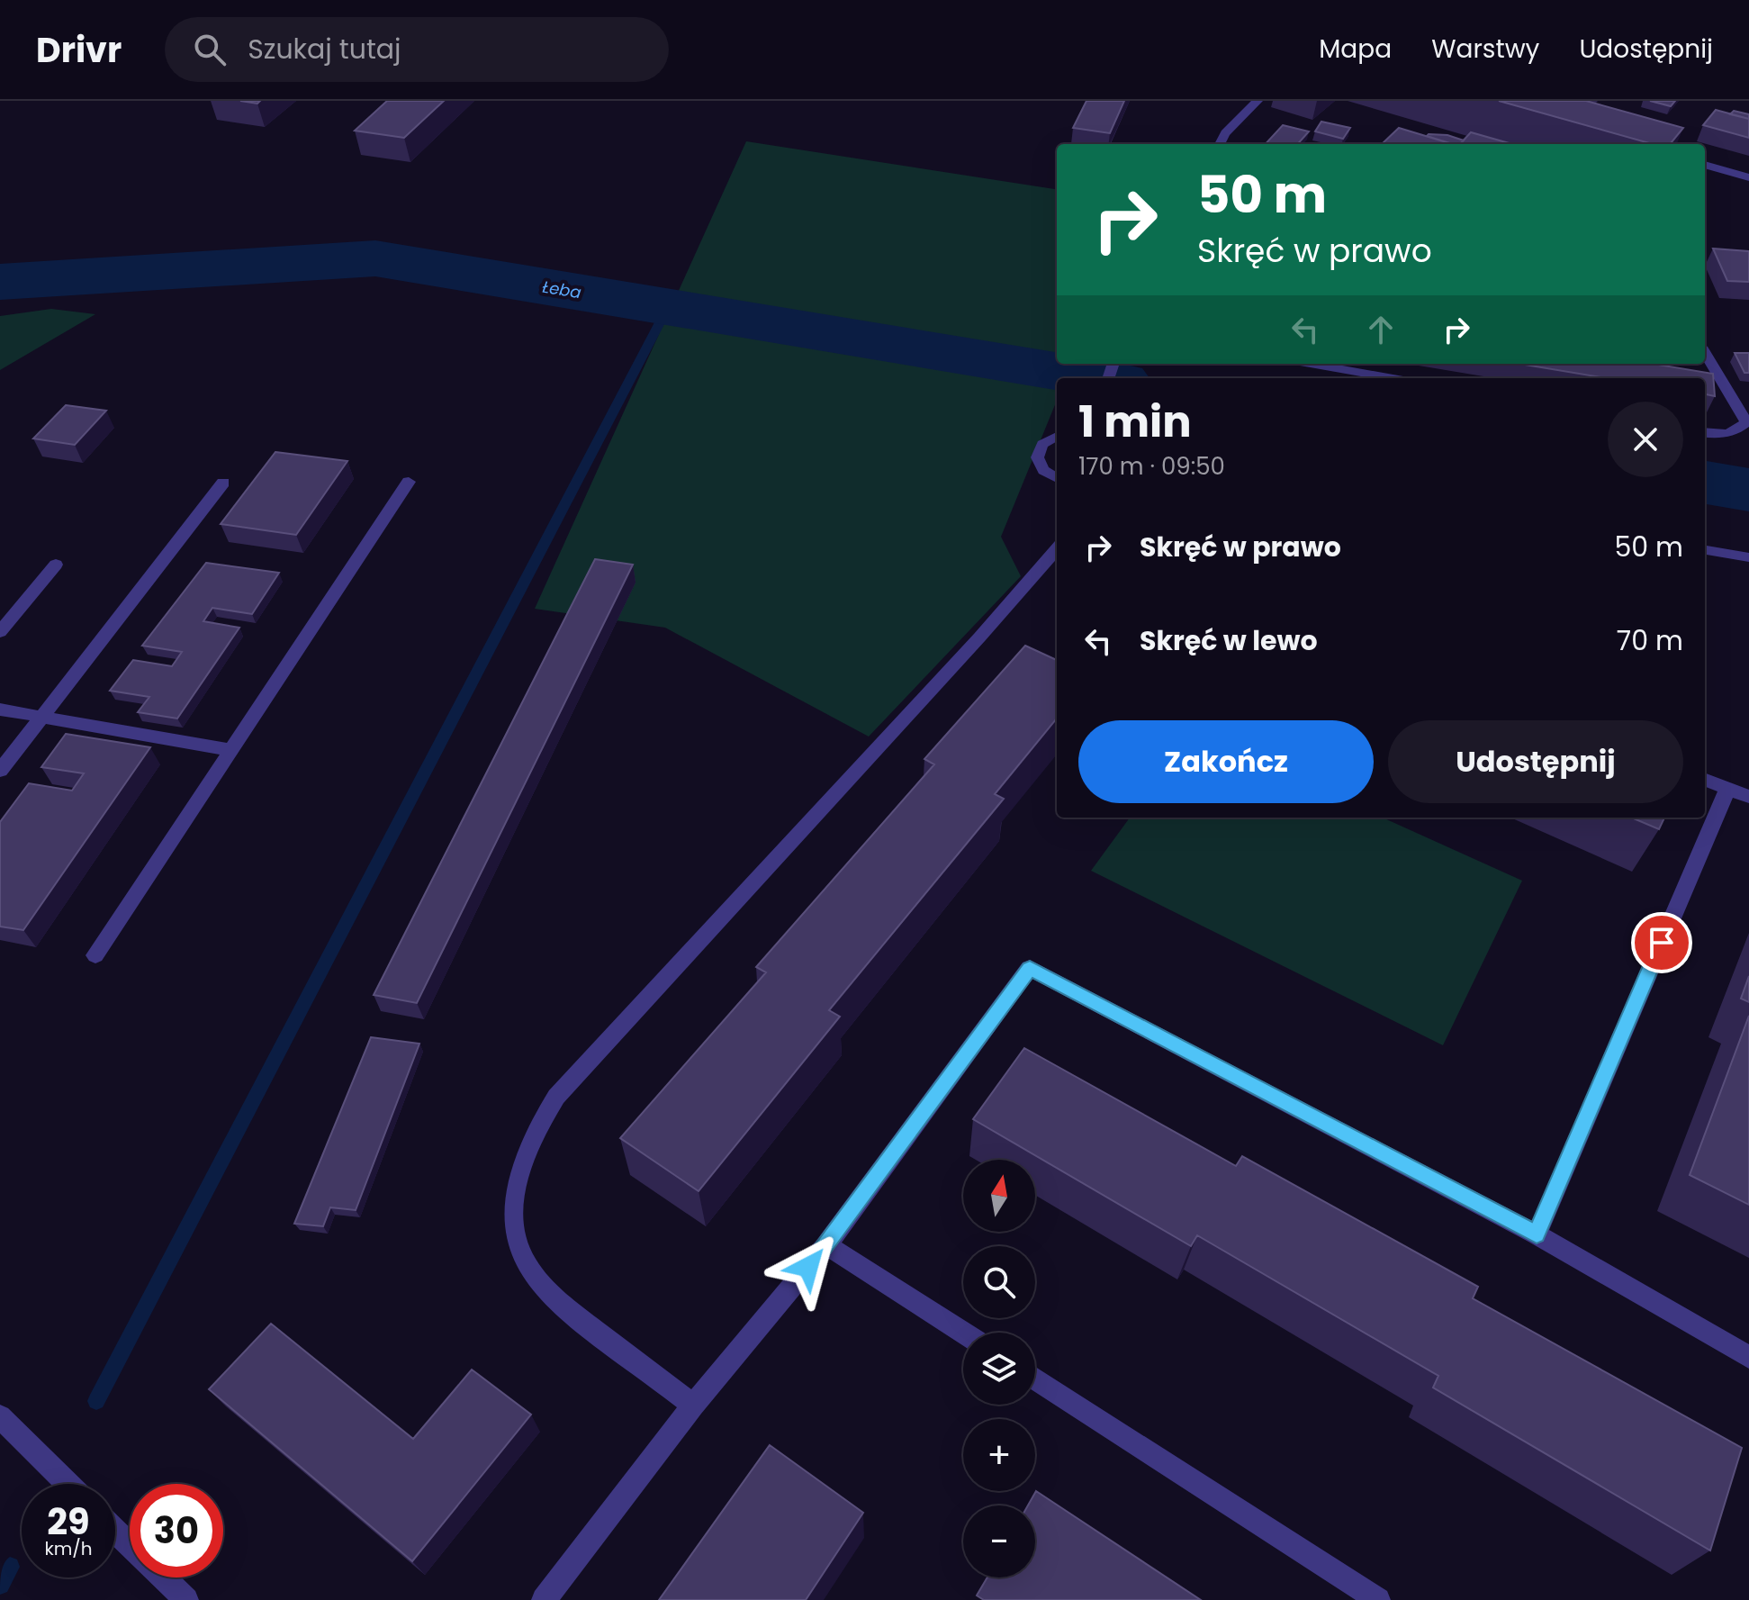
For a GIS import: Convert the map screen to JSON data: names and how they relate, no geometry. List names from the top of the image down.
{
  "water": ["Łeba"],
  "north": "top",
  "page": {
    "header": "Drivr",
    "search": "Szukaj tutaj",
    "nav": ["Mapa", "Warstwy", "Udostępnij"],
    "turn": ["50 m", "Skręć w prawo"],
    "heading": ["1 min", "170 m · 09:50"],
    "list": [
      {
        "name": "Skręć w prawo",
        "value": "50 m"
      },
      {
        "name": "Skręć w lewo",
        "value": "70 m"
      }
    ],
    "buttons": ["Zakończ", "Udostępnij"],
    "map_buttons": ["+", "−"],
    "speed": "29 km/h",
    "limit": "30"
  }
}
